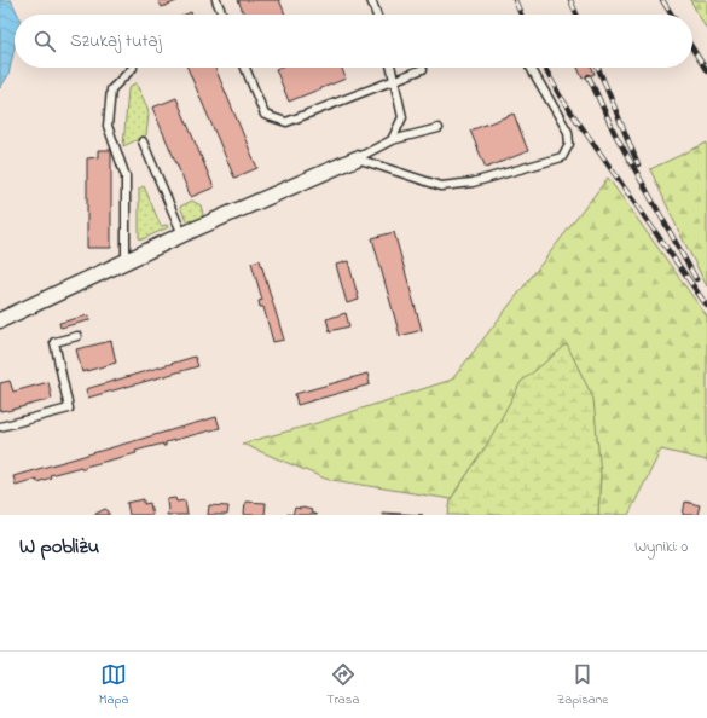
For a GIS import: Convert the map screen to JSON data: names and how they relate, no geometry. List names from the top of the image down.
{
  "page": {
    "search": "Szukaj tutaj",
    "heading": ["W pobliżu", "Wyniki: 0"],
    "nav": ["Mapa", "Trasa", "Zapisane"]
  }
}
